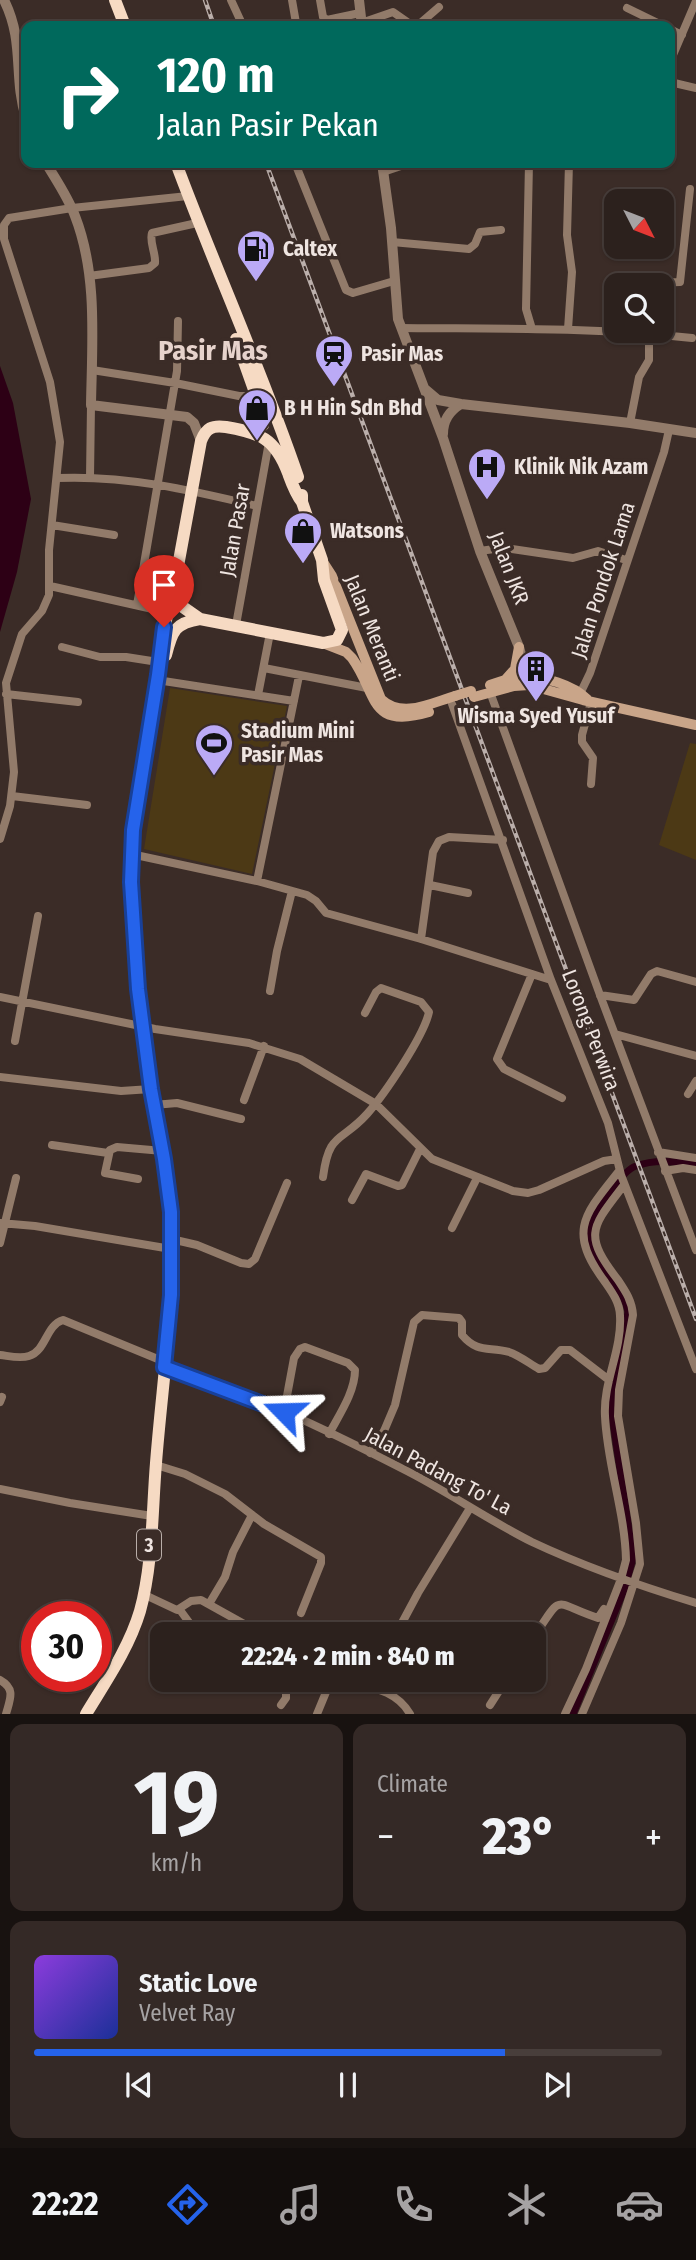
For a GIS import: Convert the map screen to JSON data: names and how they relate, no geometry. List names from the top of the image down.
{
  "streets": {
    "highway": ["3"],
    "main road": ["Jalan Meranti"],
    "street": [
      "Jalan Pasar",
      "Jalan JKR",
      "Jalan Pondok Lama",
      "Lorong Perwira",
      "Jalan Padang To' La"
    ]
  },
  "crossings": [
    ["Jalan JKR", "Jalan Meranti"],
    ["Jalan Pondok Lama", "Jalan Meranti"],
    ["Jalan Meranti", "Lorong Perwira"],
    ["Jalan Padang To' La", "3"]
  ],
  "districts": ["Pasir Mas"],
  "places": {
    "fuel station": ["Caltex"],
    "station": ["Pasir Mas"],
    "shop": ["B H Hin Sdn Bhd", "Watsons"],
    "hospital": ["Klinik Nik Azam"],
    "building": ["Wisma Syed Yusuf"],
    "sports": ["Stadium Mini Pasir Mas"]
  },
  "north": "bottom right",
  "page": {
    "turn": ["120 m", "Jalan Pasir Pekan"],
    "limit": "30",
    "trip": "22:24 · 2 min · 840 m",
    "tile": [
      ["19", "km/h"],
      "Climate"
    ],
    "heat": ["−", "23°", "+"],
    "song": ["Static Love", "Velvet Ray"],
    "tabs": "22:22"
  }
}
